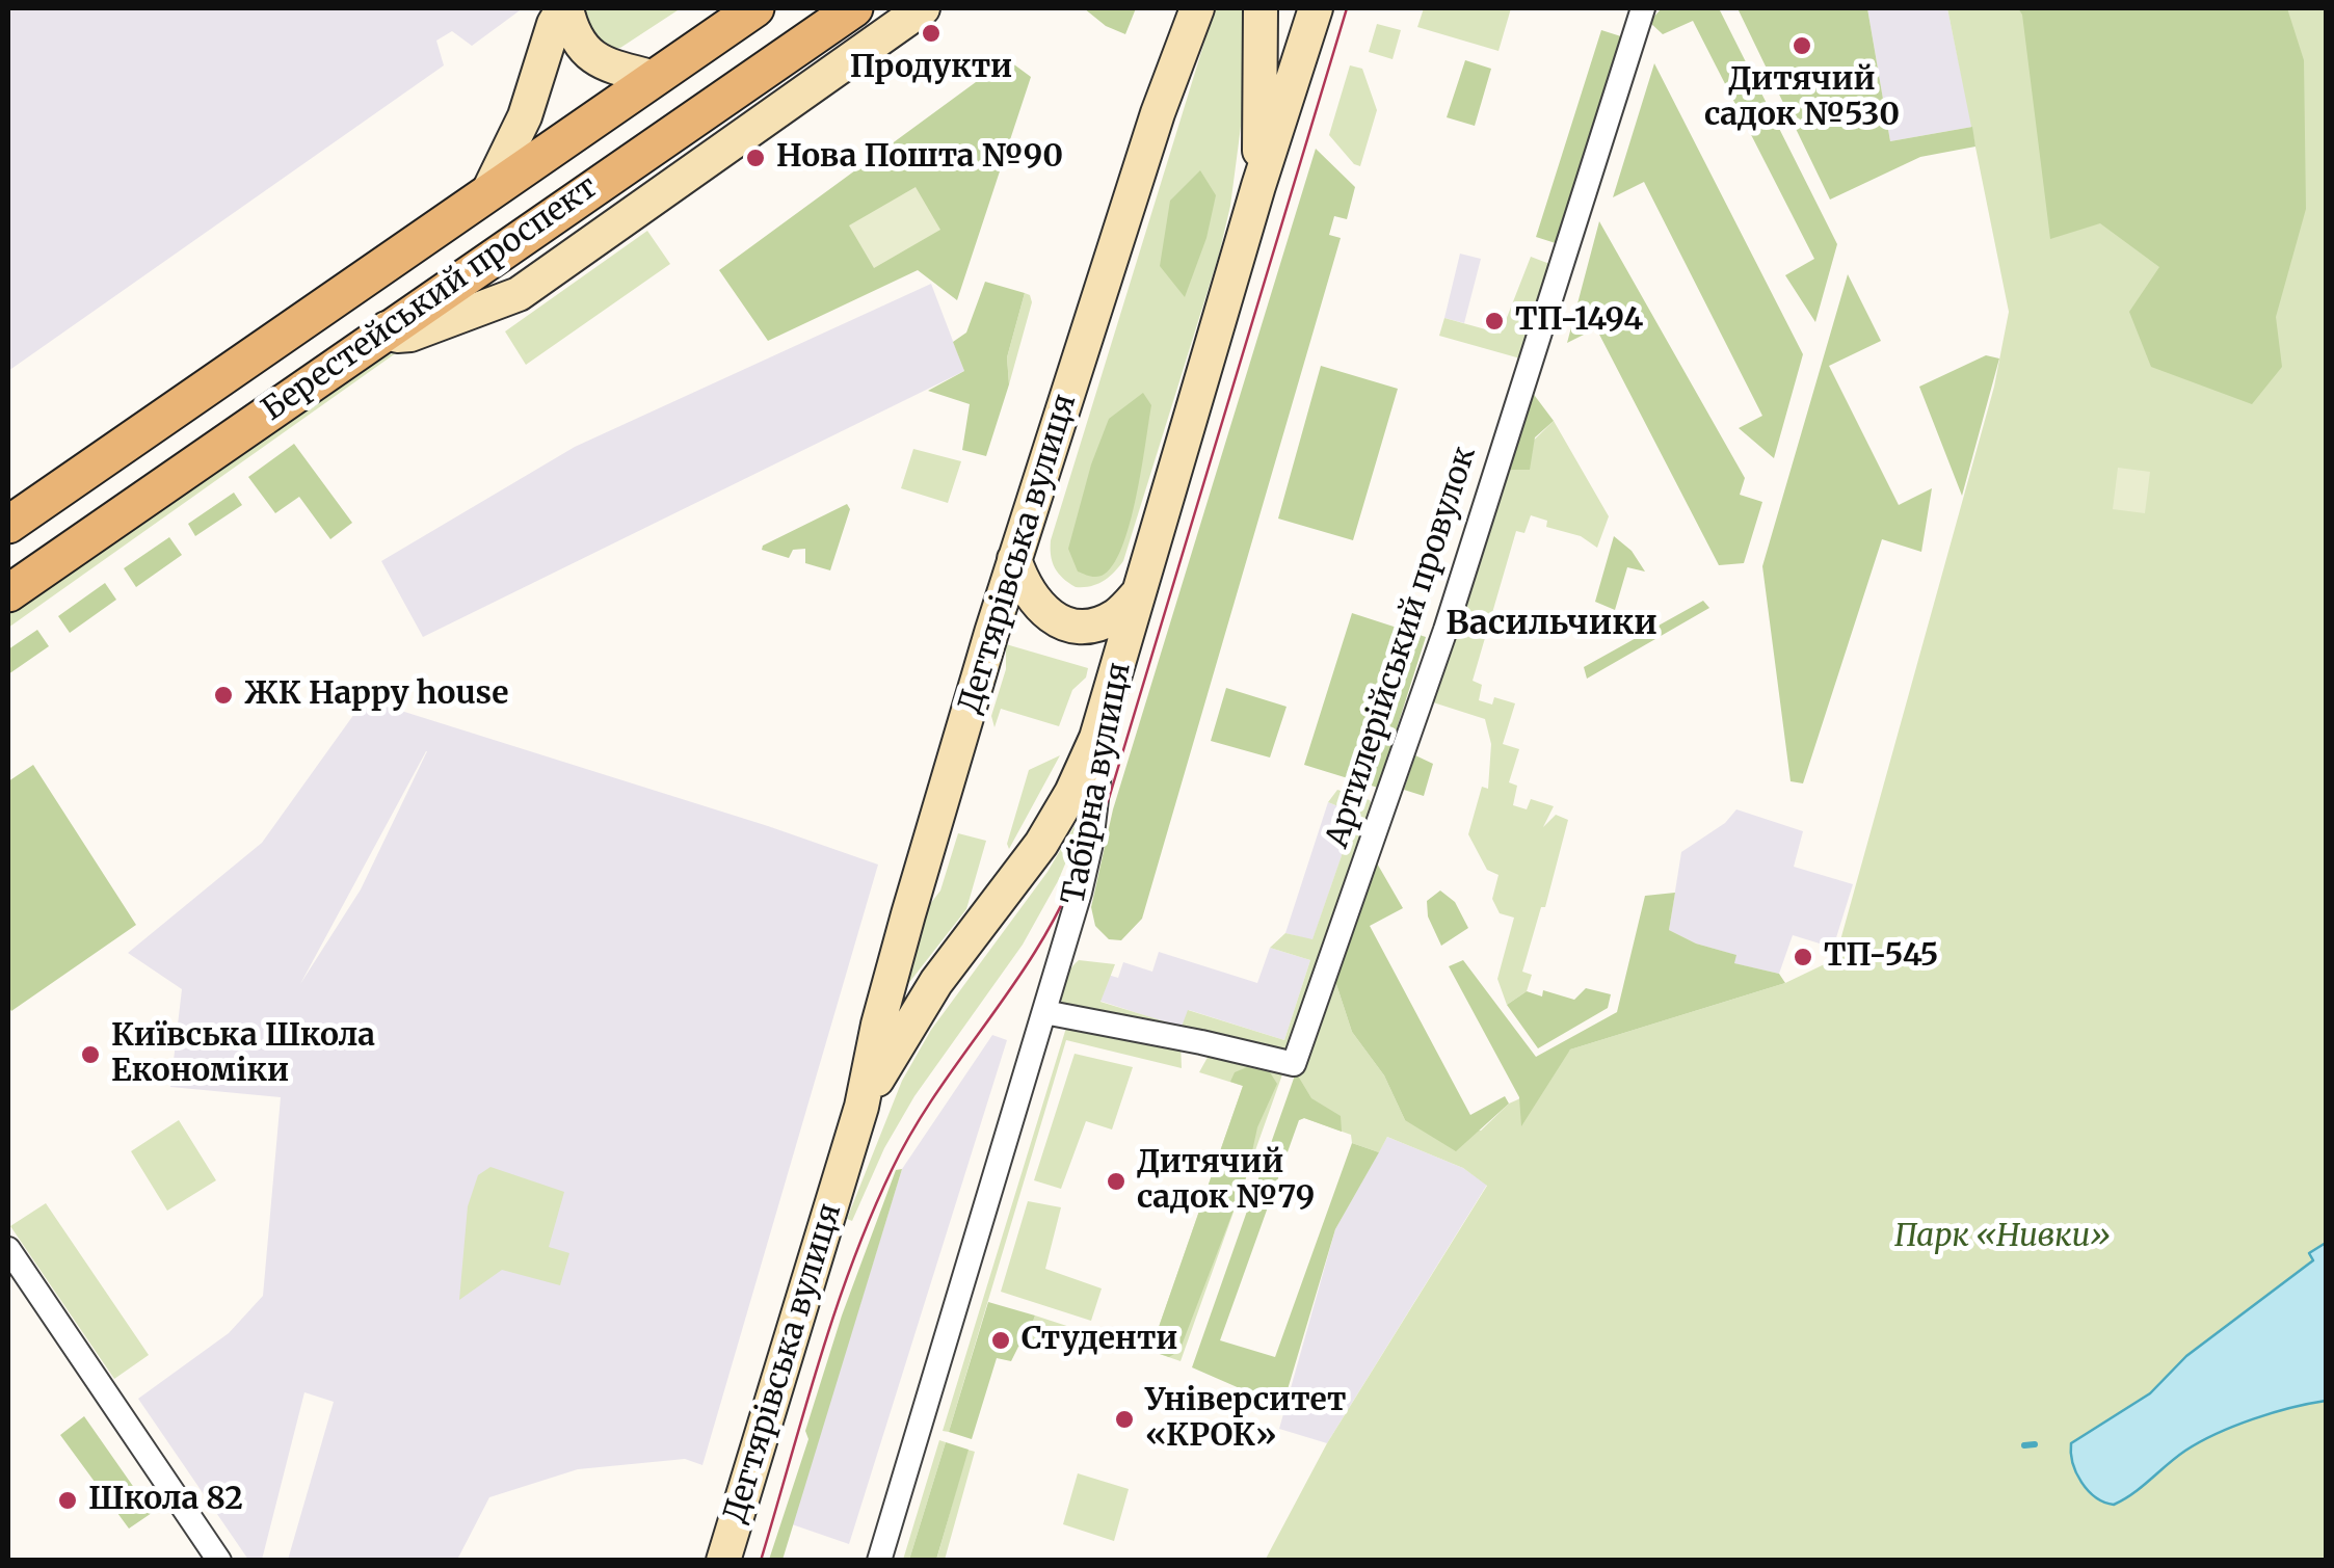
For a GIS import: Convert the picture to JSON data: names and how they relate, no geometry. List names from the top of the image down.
{
  "streets": {
    "main road": ["Берестейський проспект", "Дегтярівська вулиця", "Табірна вулиця"],
    "street": ["Артилерійський провулок"]
  },
  "crossings": [
    ["Дегтярівська вулиця", "Табірна вулиця"],
    ["Артилерійський провулок", "Табірна вулиця"]
  ],
  "districts": ["Васильчики"],
  "parks": ["Парк «Нивки»"],
  "places": [
    "Продукти",
    "Дитячий садок №530",
    "Нова Пошта №90",
    "ТП-1494",
    "ЖК Happy house",
    "ТП-545",
    "Київська Школа Економіки",
    "Дитячий садок №79",
    "Студенти",
    "Університет «КРОК»",
    "Школа 82"
  ]
}
